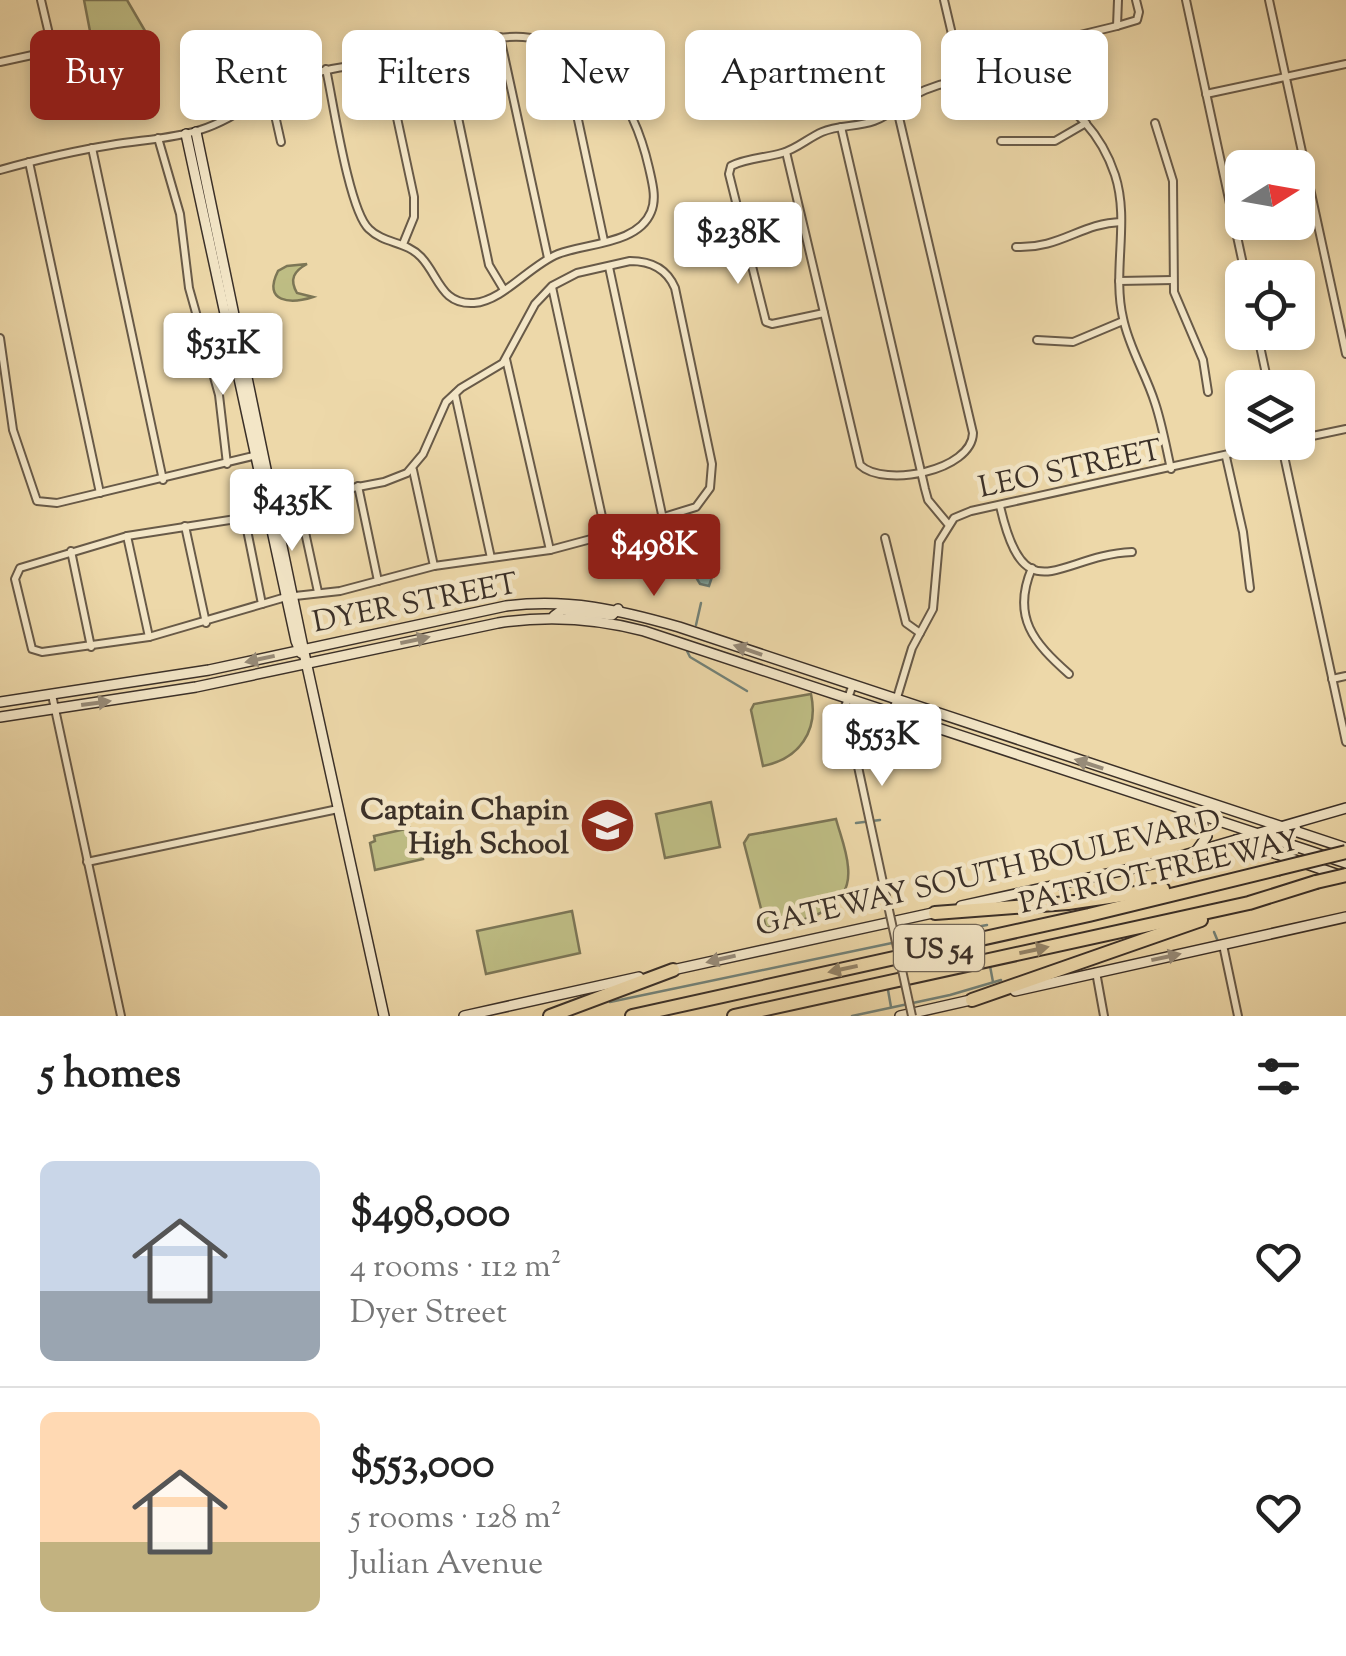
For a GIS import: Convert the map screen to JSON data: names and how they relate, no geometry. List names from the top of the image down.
{
  "streets": {
    "highway": ["PATRIOT FREEWAY", "US 54"],
    "main road": ["DYER STREET", "GATEWAY SOUTH BOULEVARD"],
    "street": ["LEO STREET"]
  },
  "crossings": [
    ["LEO STREET", "DYER STREET"],
    ["DYER STREET", "PATRIOT FREEWAY"],
    ["DYER STREET", "GATEWAY SOUTH BOULEVARD"]
  ],
  "places": {
    "school or university": ["Captain Chapin High School"]
  },
  "north": "right",
  "page": {
    "chip": [
      "Buy",
      "Rent",
      "Filters",
      "New",
      "Apartment",
      "House"
    ],
    "price": [
      "$238K",
      "$531K",
      "$435K",
      "$498K",
      "$553K"
    ],
    "heading": "5 homes",
    "list": [
      {
        "name": "$498,000",
        "note": "4 rooms · 112 m² · Dyer Street"
      },
      {
        "name": "$553,000",
        "note": "5 rooms · 128 m² · Julian Avenue"
      }
    ]
  }
}
